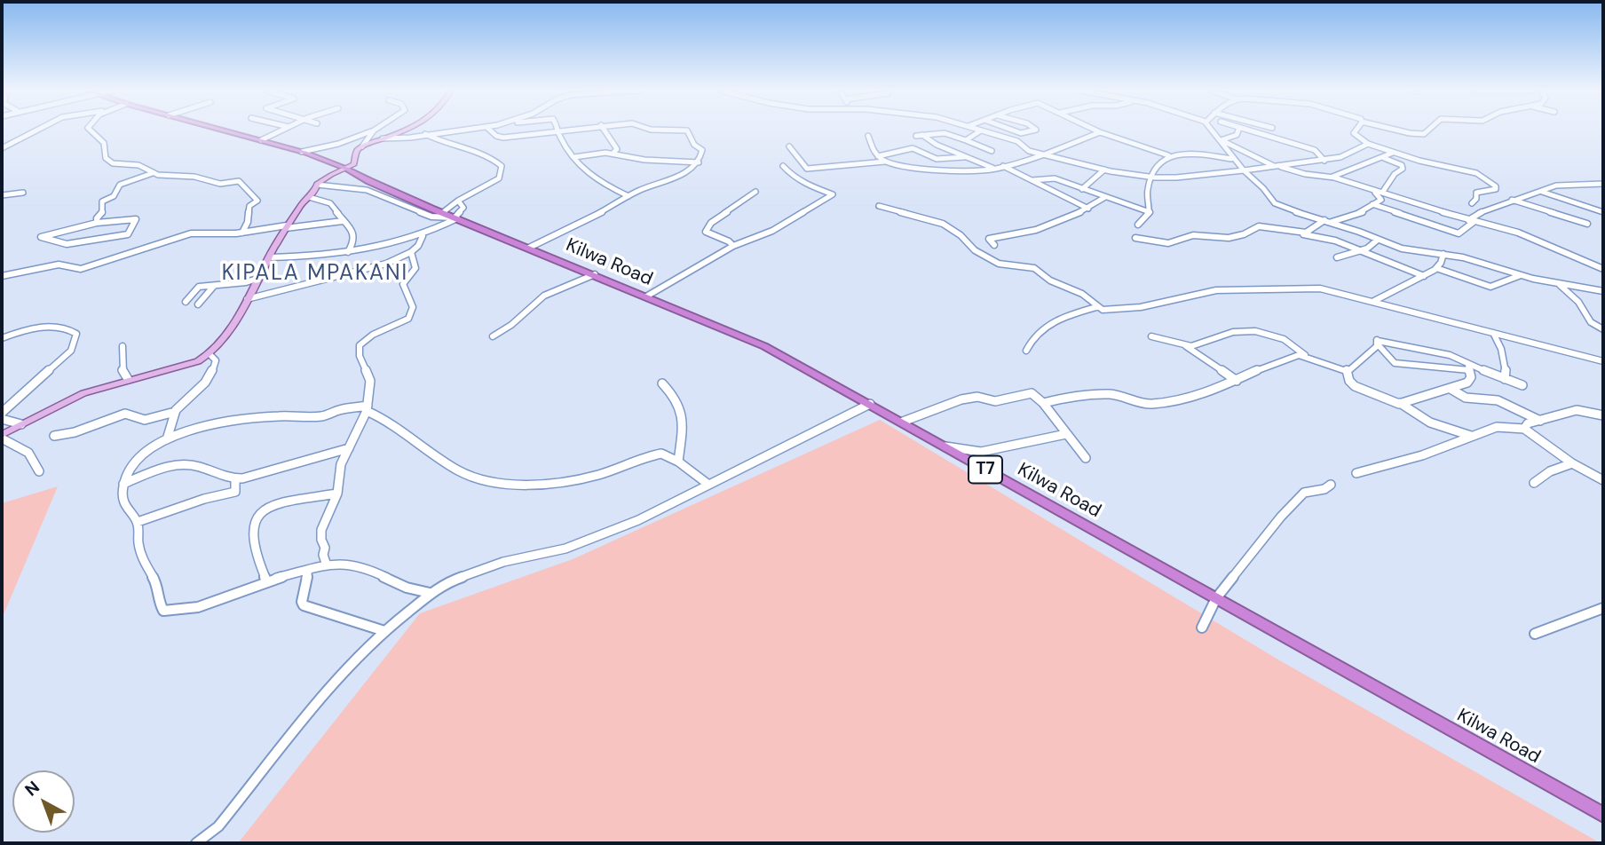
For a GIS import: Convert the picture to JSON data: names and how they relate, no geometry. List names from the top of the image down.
{
  "streets": {
    "highway": ["Kilwa Road", "T7"]
  },
  "crossings": [
    ["Kilwa Road", "T7"]
  ],
  "districts": ["KIPALA MPAKANI"],
  "north": "top left"
}
